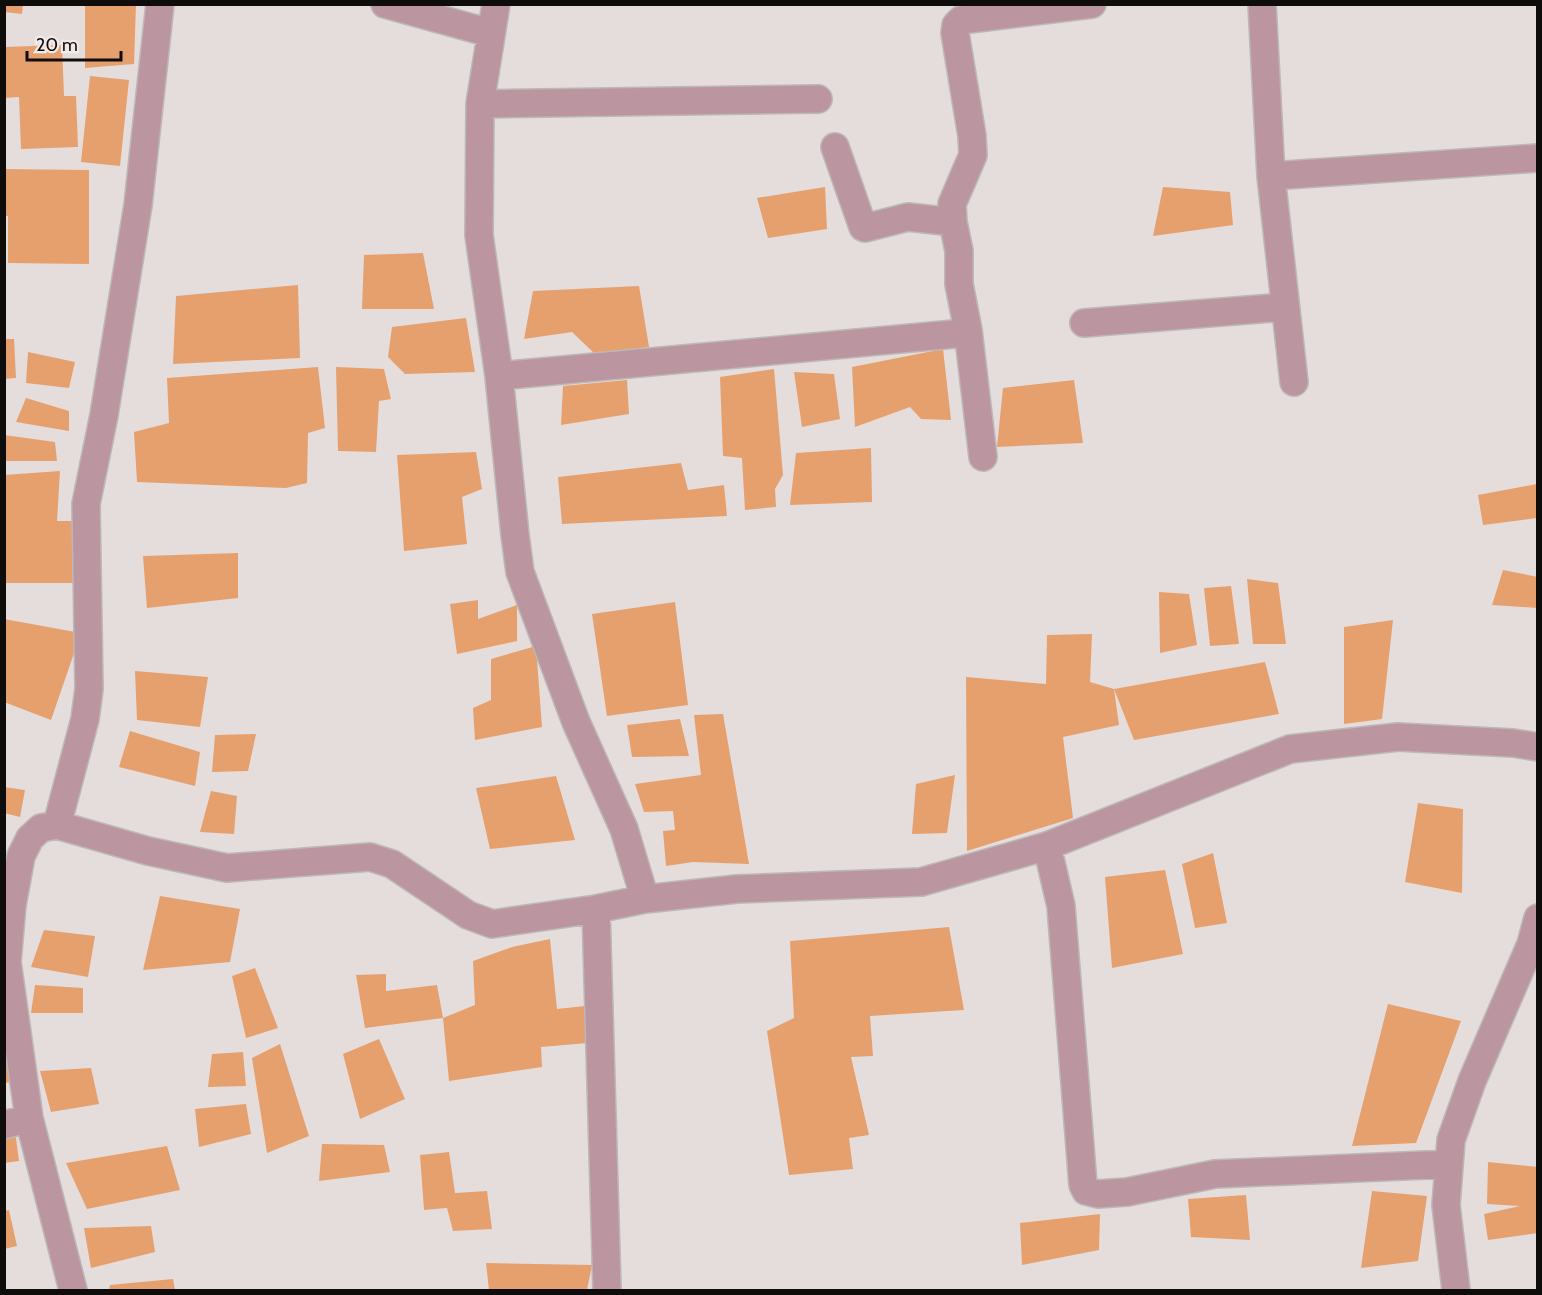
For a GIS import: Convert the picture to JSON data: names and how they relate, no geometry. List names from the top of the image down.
{
  "scale_bar": "20 m"
}
